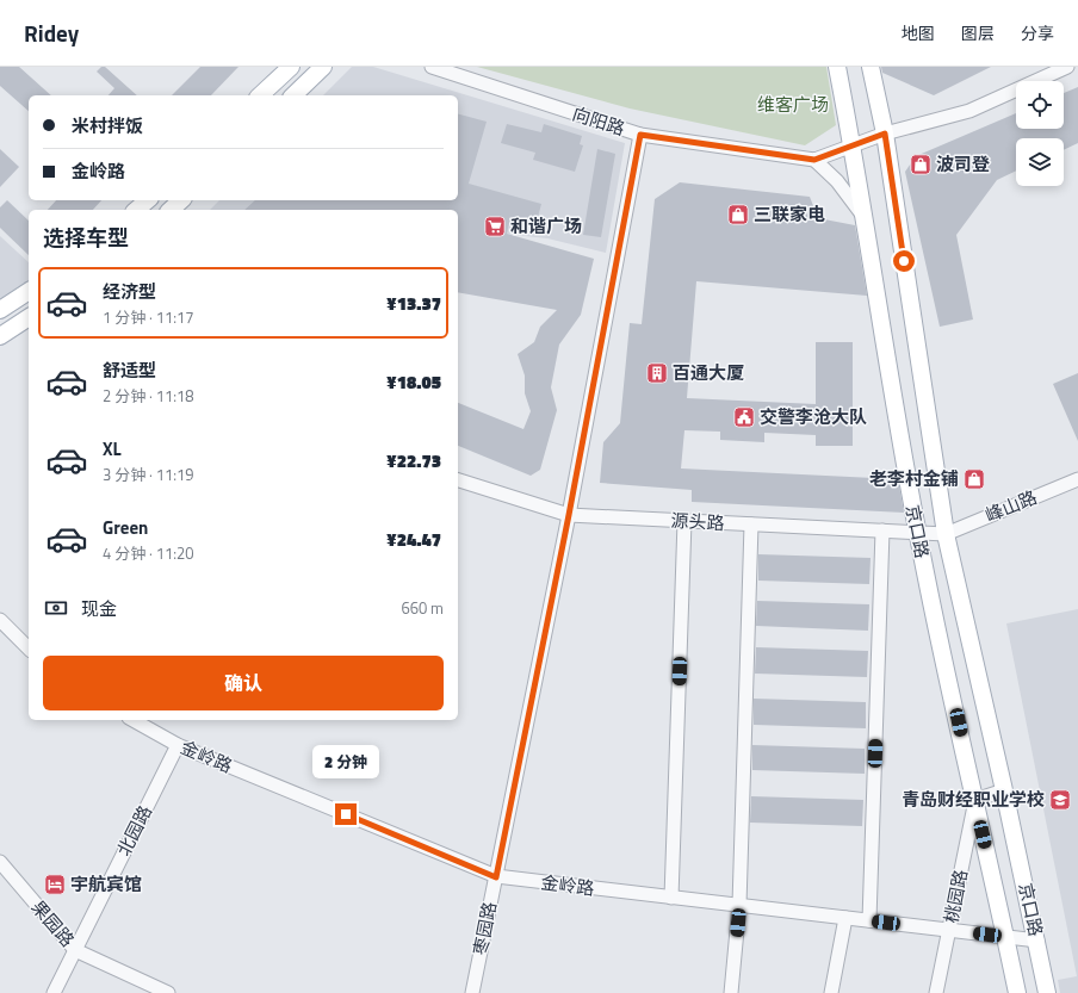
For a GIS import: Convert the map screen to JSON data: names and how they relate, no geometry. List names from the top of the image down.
{
  "streets": {
    "main road": ["京口路"],
    "street": [
      "向阳路",
      "峰山路",
      "源头路",
      "金岭路",
      "北园路",
      "桃园路",
      "果园路",
      "枣园路"
    ]
  },
  "crossings": [
    ["向阳路", "京口路"],
    ["向阳路", "枣园路"],
    ["峰山路", "源头路"],
    ["峰山路", "京口路"],
    ["源头路", "京口路"],
    ["源头路", "枣园路"],
    ["京口路", "金岭路"],
    ["京口路", "桃园路"],
    ["金岭路", "北园路"],
    ["金岭路", "桃园路"],
    ["金岭路", "枣园路"],
    ["北园路", "果园路"]
  ],
  "parks": ["维客广场"],
  "places": {
    "shop": ["波司登", "三联家电", "老李村金铺"],
    "supermarket": ["和谐广场"],
    "building": ["百通大厦"],
    "public building": ["交警李沧大队"],
    "school or university": ["青岛财经职业学校"],
    "hotel": ["宇航宾馆"]
  },
  "page": {
    "header": "Ridey",
    "nav": ["地图", "图层", "分享"],
    "banner": ["米村拌饭", "金岭路"],
    "heading": "选择车型",
    "list": [
      {
        "name": "经济型",
        "note": "1 分钟 · 11:17",
        "value": "¥13.37"
      },
      {
        "name": "舒适型",
        "note": "2 分钟 · 11:18",
        "value": "¥18.05"
      },
      {
        "name": "XL",
        "note": "3 分钟 · 11:19",
        "value": "¥22.73"
      },
      {
        "name": "Green",
        "note": "4 分钟 · 11:20",
        "value": "¥24.47"
      }
    ],
    "pay": ["现金", "660 m"],
    "buttons": "确认",
    "bubble": "2 分钟"
  }
}
